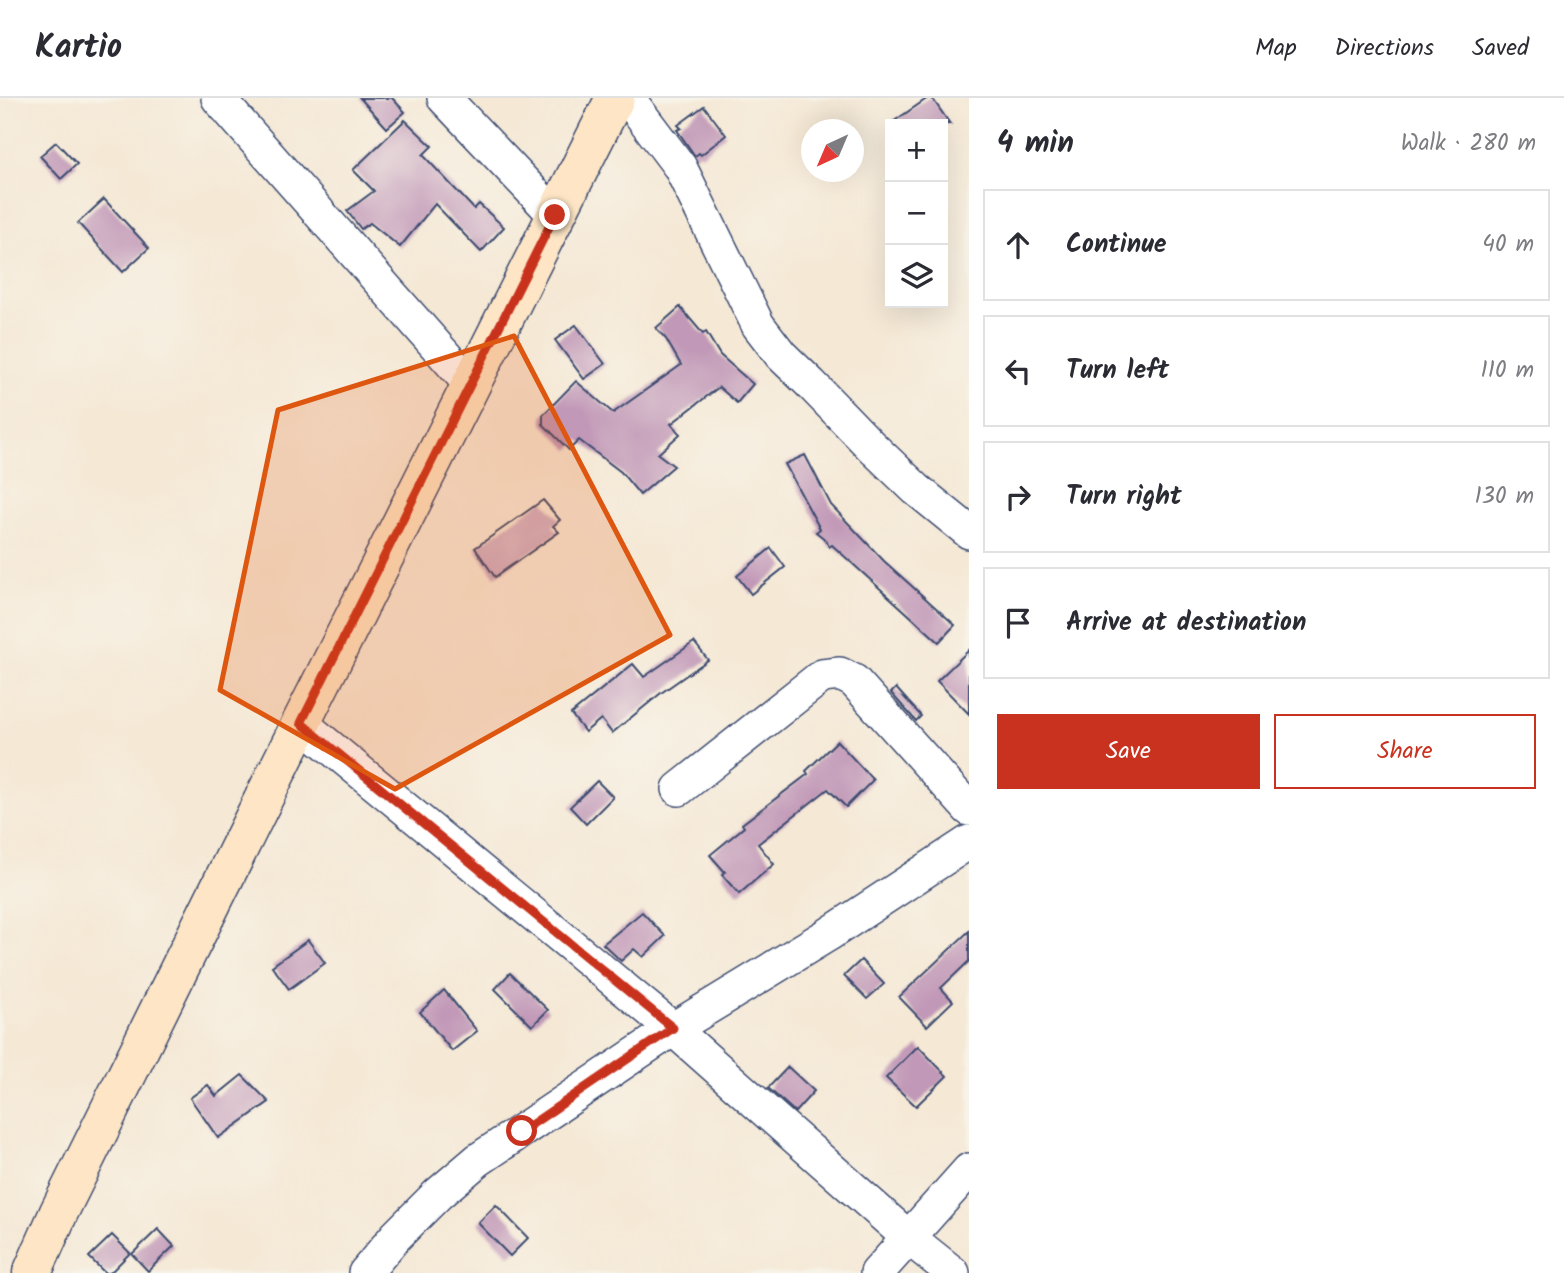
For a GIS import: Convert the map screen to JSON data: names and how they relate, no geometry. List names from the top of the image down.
{
  "north": "bottom left",
  "page": {
    "header": "Kartio",
    "nav": ["Map", "Directions", "Saved"],
    "heading": ["4 min", "Walk · 280 m"],
    "map_buttons": ["+", "−"],
    "list": [
      ["Continue", "40 m"],
      ["Turn left", "110 m"],
      ["Turn right", "130 m"],
      "Arrive at destination"
    ],
    "buttons": ["Save", "Share"]
  }
}
